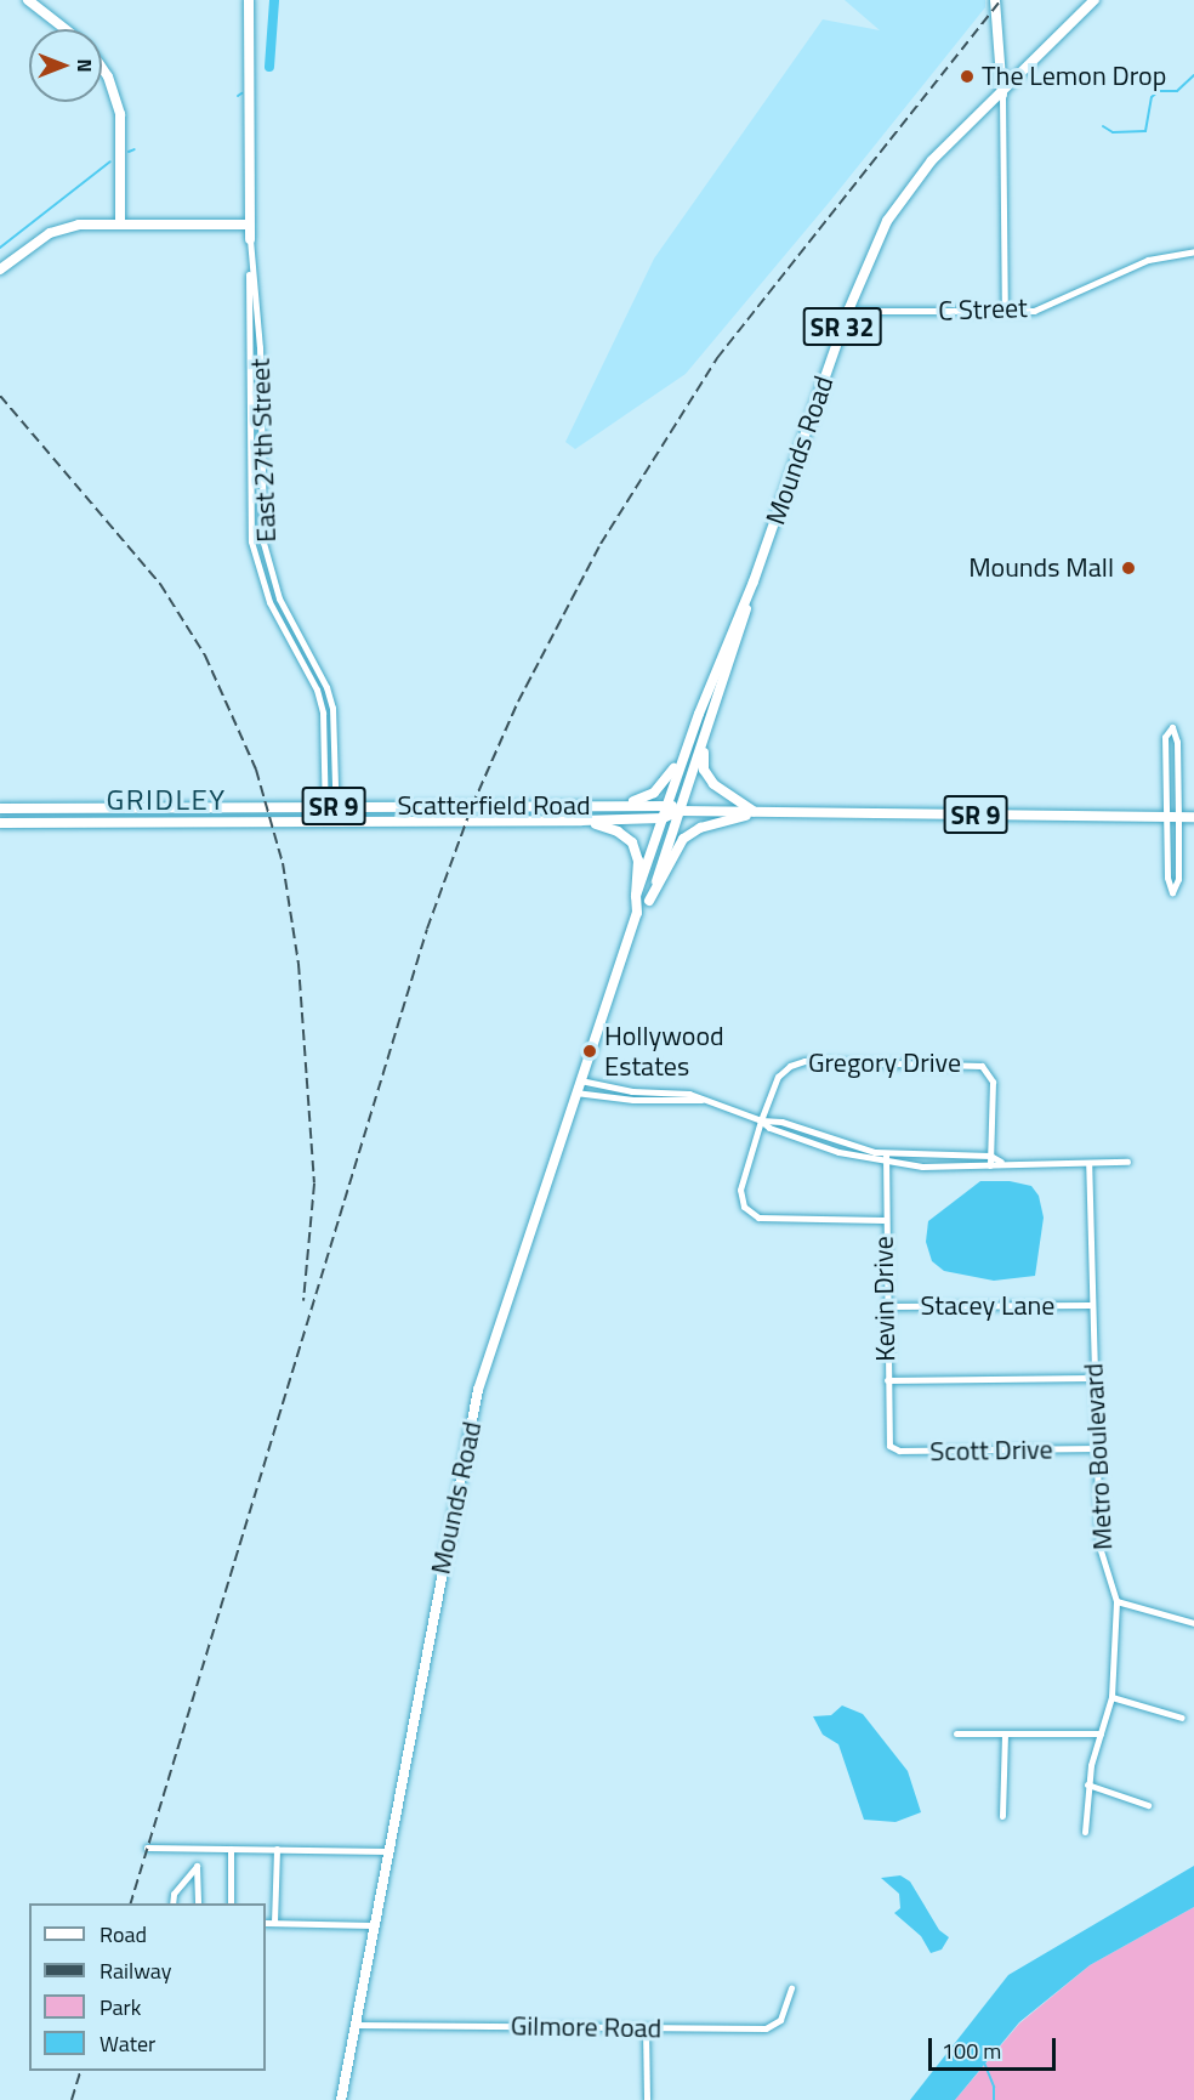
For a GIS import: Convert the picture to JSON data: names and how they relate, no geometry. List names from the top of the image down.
{
  "streets": {
    "main road": [
      "SR 32",
      "East 27th Street",
      "Mounds Road",
      "SR 9",
      "Scatterfield Road"
    ],
    "street": [
      "C Street",
      "Gregory Drive",
      "Kevin Drive",
      "Stacey Lane",
      "Scott Drive",
      "Metro Boulevard",
      "Gilmore Road"
    ]
  },
  "crossings": [
    ["C Street", "Mounds Road"],
    ["SR 32", "Mounds Road"],
    ["East 27th Street", "Scatterfield Road"],
    ["Mounds Road", "Scatterfield Road"],
    ["Mounds Road", "Gilmore Road"],
    ["Gregory Drive", "Kevin Drive"],
    ["Kevin Drive", "Stacey Lane"],
    ["Kevin Drive", "Scott Drive"],
    ["Stacey Lane", "Metro Boulevard"],
    ["Scott Drive", "Metro Boulevard"]
  ],
  "districts": ["GRIDLEY"],
  "places": ["The Lemon Drop", "Mounds Mall", "Hollywood Estates"],
  "legend": [
    "Road",
    "Railway",
    "Park",
    "Water"
  ],
  "scale_bar": "100 m",
  "north": "right"
}
